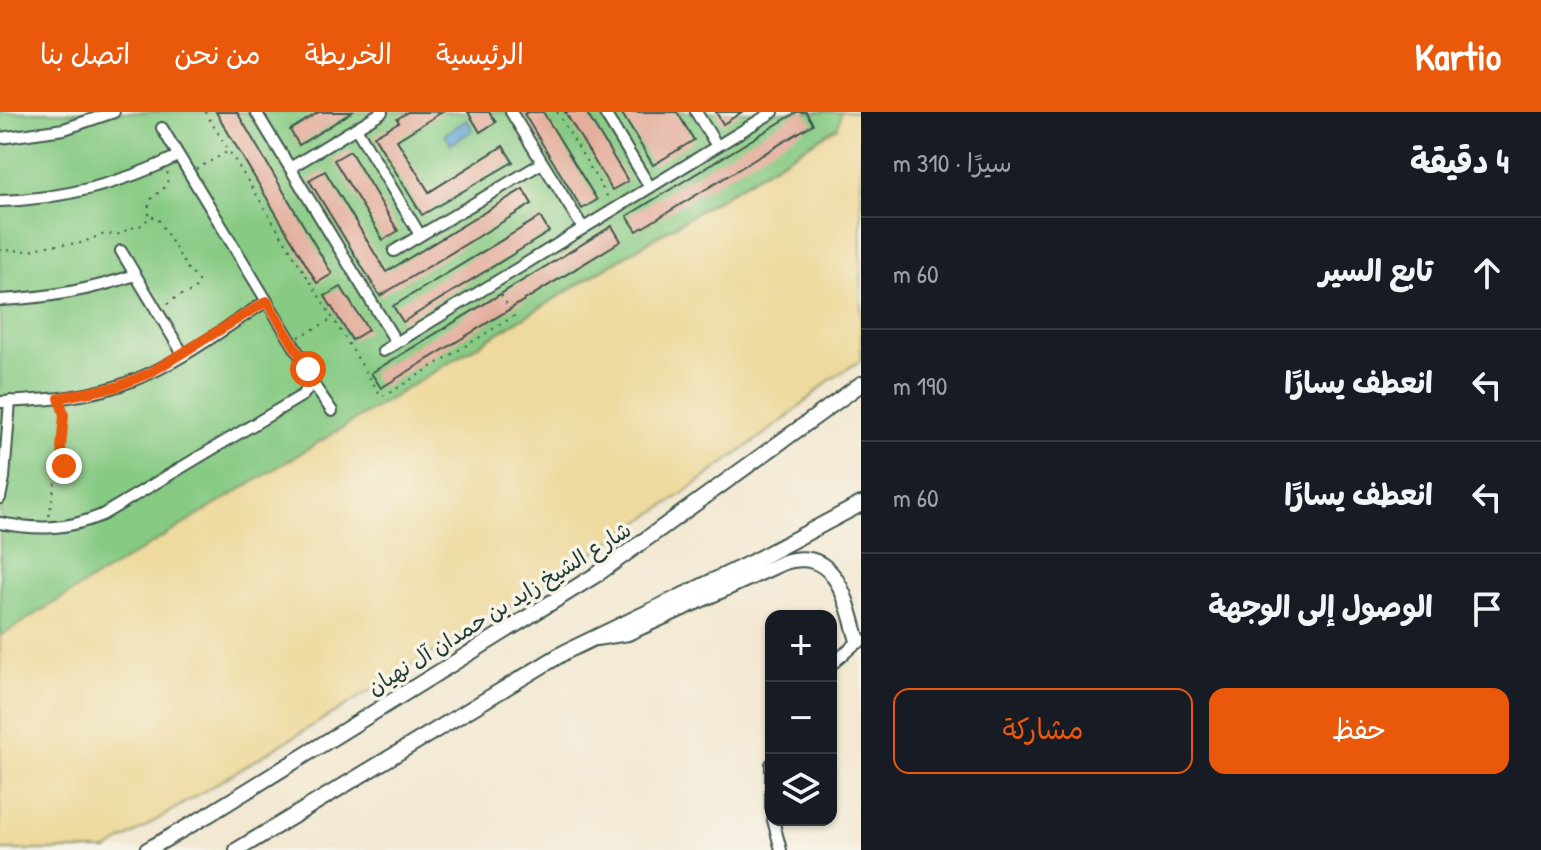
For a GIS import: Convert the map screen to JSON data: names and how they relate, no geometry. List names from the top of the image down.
{
  "streets": {
    "highway": ["شارع الشيخ زايد بن حمدان آل نهيان"]
  },
  "page": {
    "header": "Kartio",
    "nav": [
      "الرئيسية",
      "الخريطة",
      "من نحن",
      "اتصل بنا"
    ],
    "heading": ["4 دقيقة", "سيرًا · 310 m"],
    "list": [
      ["تابع السير", "60 m"],
      ["انعطف يسارًا", "190 m"],
      ["انعطف يسارًا", "60 m"],
      "الوصول إلى الوجهة"
    ],
    "map_buttons": ["+", "−"],
    "buttons": ["حفظ", "مشاركة"]
  }
}
